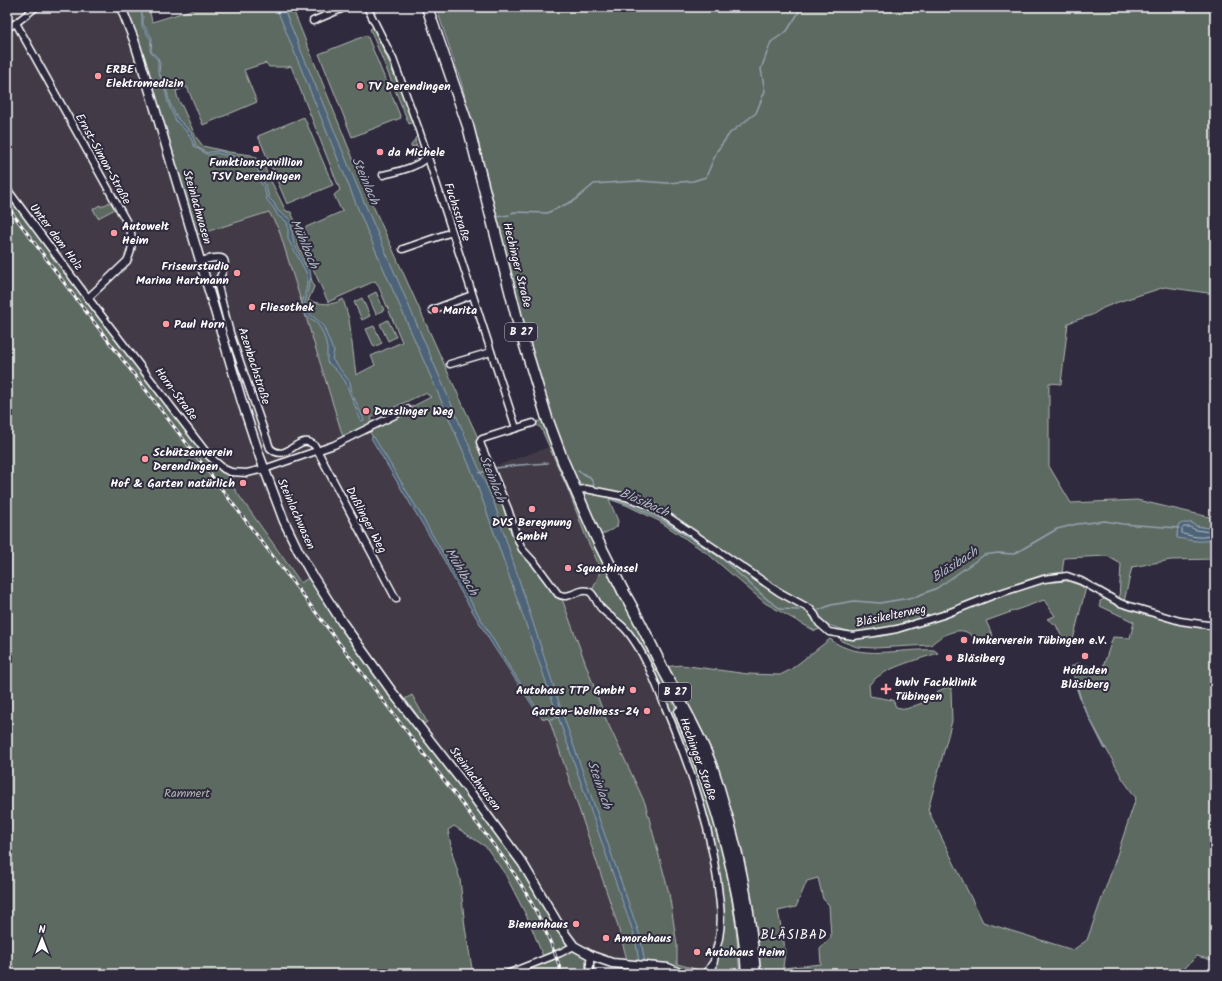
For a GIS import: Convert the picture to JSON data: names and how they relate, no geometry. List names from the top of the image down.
{
  "streets": {
    "main road": ["Hechinger Straße", "B 27"],
    "street": [
      "Ernst-Simon-Straße",
      "Steinlachwasen",
      "Fuchsstraße",
      "Unter dem Holz",
      "Azenbachstraße",
      "Horn-Straße",
      "Dußlinger Weg",
      "Bläsikelterweg"
    ]
  },
  "crossings": [
    ["Ernst-Simon-Straße", "Unter dem Holz"],
    ["Ernst-Simon-Straße", "Horn-Straße"],
    ["Steinlachwasen", "Azenbachstraße"],
    ["Steinlachwasen", "Horn-Straße"],
    ["Fuchsstraße", "Hechinger Straße"],
    ["Unter dem Holz", "Horn-Straße"],
    ["Hechinger Straße", "B 27"],
    ["Hechinger Straße", "Bläsikelterweg"],
    ["Azenbachstraße", "Dußlinger Weg"]
  ],
  "districts": ["BLÄSIBAD"],
  "water": ["Steinlach", "Mühlbach", "Bläsibach"],
  "parks": ["Rammert"],
  "places": {
    "other": [
      "ERBE Elektromedizin",
      "TV Derendingen",
      "Funktionspavillion TSV Derendingen",
      "da Michele",
      "Autowelt Heim",
      "Friseurstudio Marina Hartmann",
      "Fliesothek",
      "Marita",
      "Paul Horn",
      "Dusslinger Weg",
      "Schützenverein Derendingen",
      "Hof & Garten natürlich",
      "DVS Beregnung GmbH",
      "Squashinsel",
      "Imkerverein Tübingen e.V.",
      "Hofladen Bläsiberg",
      "Bläsiberg",
      "Autohaus TTP GmbH",
      "Garten-Wellness-24",
      "Bienenhaus",
      "Amorehaus",
      "Autohaus Heim"
    ],
    "health": ["bwlv Fachklinik Tübingen"]
  },
  "north": "top"
}
